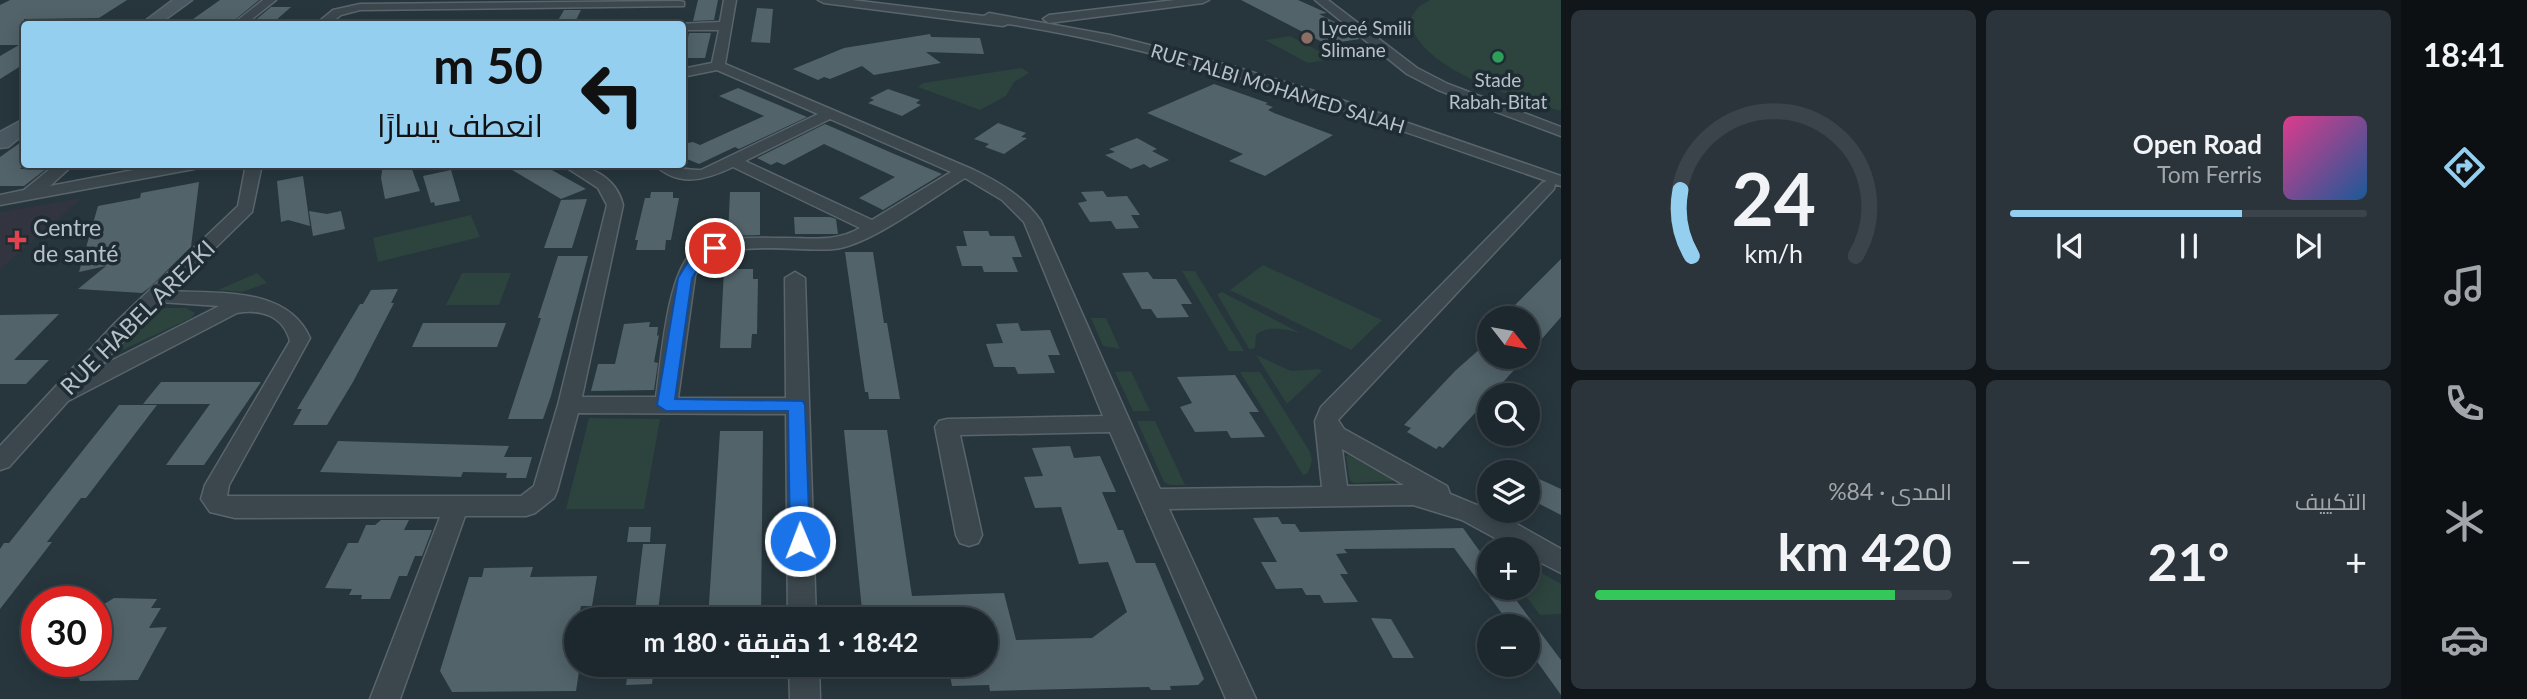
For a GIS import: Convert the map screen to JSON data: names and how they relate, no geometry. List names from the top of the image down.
{
  "streets": {
    "street": ["RUE TALBI MOHAMED SALAH", "RUE HABEL AREZKI"]
  },
  "places": {
    "other": ["Lyceé Smili Slimane", "Stade Rabah-Bitat"],
    "health": ["Centre de santé"]
  },
  "north": "bottom right",
  "page": {
    "tabs": "18:41",
    "turn": ["50 m", "انعطف يسارًا"],
    "song": ["Open Road", "Tom Ferris"],
    "map_buttons": ["+", "−"],
    "tile": [
      "التكييف",
      ["المدى · 84%", "420 km"]
    ],
    "heat": ["−", "21°", "+"],
    "limit": "30",
    "trip": "18:42 · 1 دقيقة · 180 m",
    "gauge": ["24", "km/h"]
  }
}
